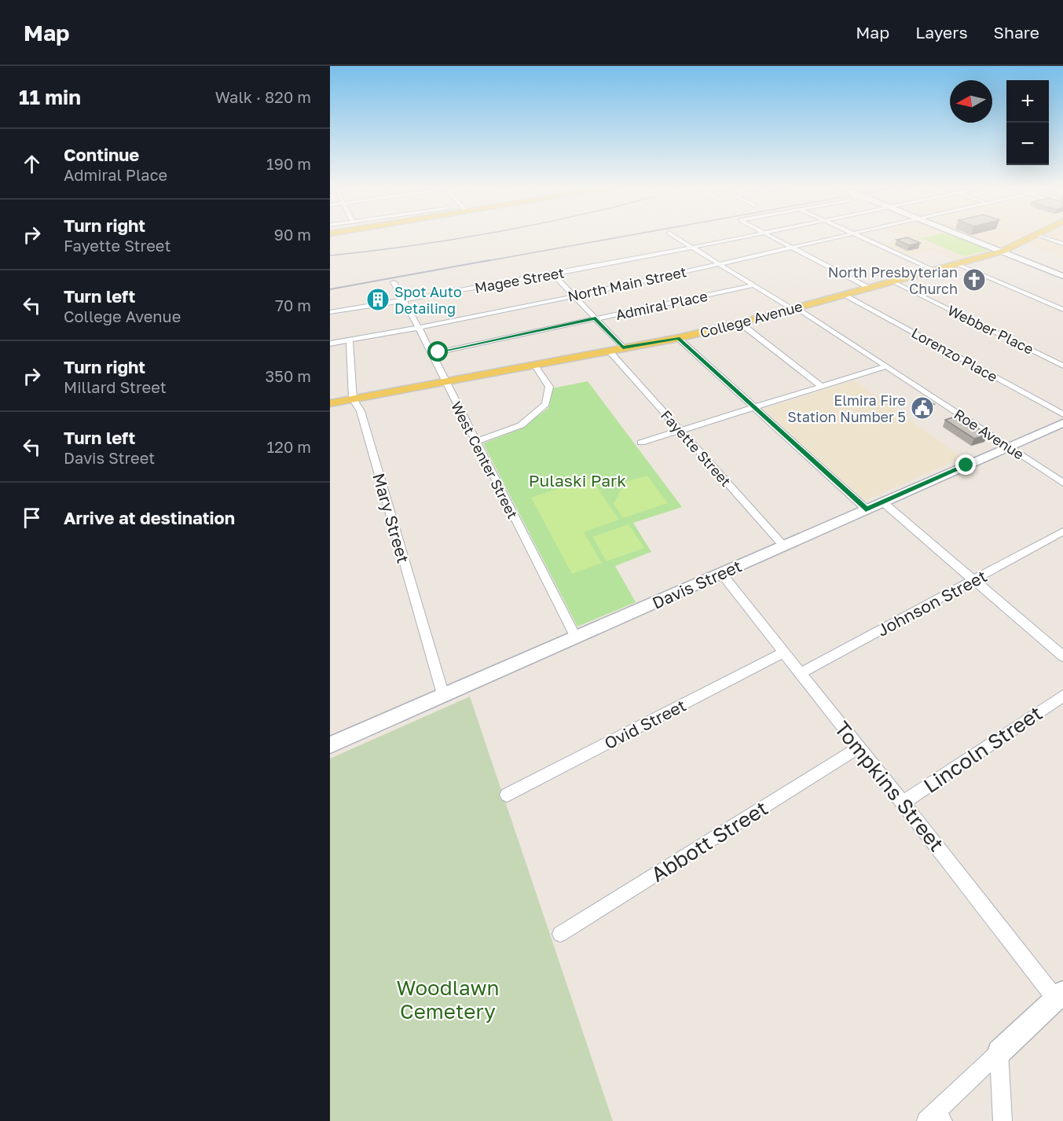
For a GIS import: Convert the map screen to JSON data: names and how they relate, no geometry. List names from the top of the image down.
{
  "streets": {
    "main road": ["College Avenue"],
    "street": [
      "Magee Street",
      "North Main Street",
      "Admiral Place",
      "Webber Place",
      "Lorenzo Place",
      "Roe Avenue",
      "Fayette Street",
      "West Center Street",
      "Mary Street",
      "Davis Street",
      "Johnson Street",
      "Ovid Street",
      "Lincoln Street",
      "Tompkins Street",
      "Abbott Street"
    ]
  },
  "crossings": [
    ["Magee Street", "Roe Avenue"],
    ["Magee Street", "West Center Street"],
    ["North Main Street", "Roe Avenue"],
    ["North Main Street", "West Center Street"],
    ["North Main Street", "Mary Street"],
    ["Admiral Place", "Roe Avenue"],
    ["Admiral Place", "West Center Street"],
    ["College Avenue", "Webber Place"],
    ["College Avenue", "Lorenzo Place"],
    ["College Avenue", "Roe Avenue"],
    ["College Avenue", "Fayette Street"],
    ["College Avenue", "West Center Street"],
    ["College Avenue", "Mary Street"],
    ["Roe Avenue", "Davis Street"],
    ["Fayette Street", "Davis Street"],
    ["West Center Street", "Davis Street"],
    ["Mary Street", "Davis Street"],
    ["Davis Street", "Tompkins Street"],
    ["Johnson Street", "Tompkins Street"],
    ["Ovid Street", "Tompkins Street"],
    ["Lincoln Street", "Tompkins Street"],
    ["Tompkins Street", "Abbott Street"]
  ],
  "parks": ["Pulaski Park", "Woodlawn Cemetery"],
  "places": {
    "church": ["North Presbyterian Church"],
    "building": ["Spot Auto Detailing"],
    "public building": ["Elmira Fire Station Number 5"]
  },
  "north": "left",
  "page": {
    "header": "Map",
    "nav": ["Map", "Layers", "Share"],
    "heading": ["11 min", "Walk · 820 m"],
    "map_buttons": ["+", "−"],
    "list": [
      ["Continue", "Admiral Place", "190 m"],
      ["Turn right", "Fayette Street", "90 m"],
      ["Turn left", "College Avenue", "70 m"],
      ["Turn right", "Millard Street", "350 m"],
      ["Turn left", "Davis Street", "120 m"],
      "Arrive at destination"
    ]
  }
}
